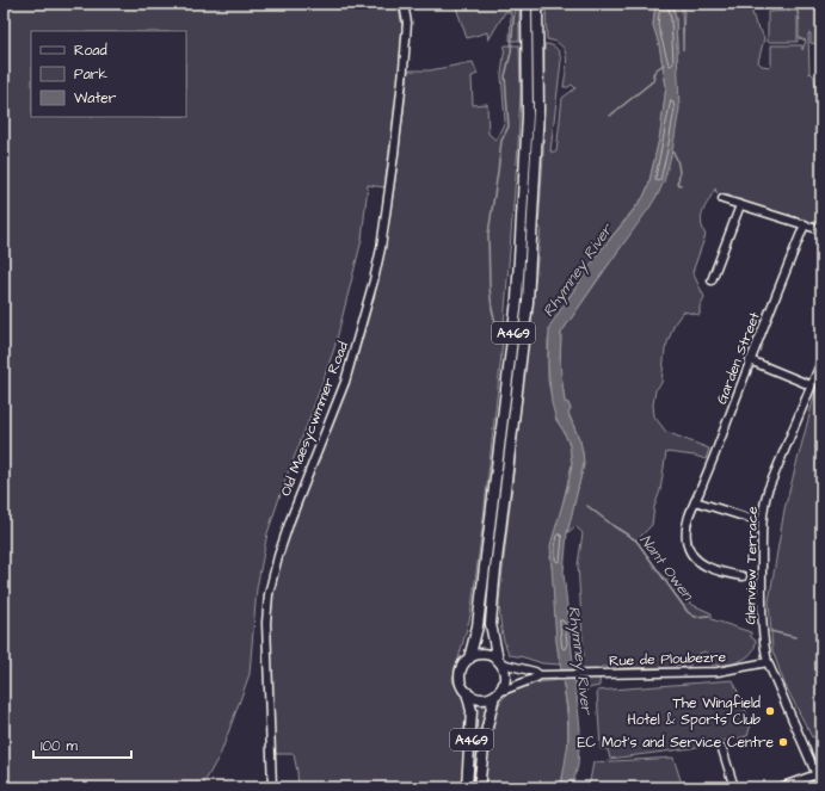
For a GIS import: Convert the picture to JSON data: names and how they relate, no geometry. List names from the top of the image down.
{
  "streets": {
    "main road": ["A469"],
    "street": [
      "Garden Street",
      "Old Maesycwmmer Road",
      "Glenview Terrace",
      "Rue de Ploubezre"
    ]
  },
  "crossings": [
    ["A469", "Rue de Ploubezre"],
    ["Glenview Terrace", "Rue de Ploubezre"]
  ],
  "water": ["Rhymney River", "Nant Owen"],
  "places": ["The Wingfield Hotel & Sports Club", "EC Mot's and Service Centre"],
  "legend": ["Road", "Park", "Water"],
  "scale_bar": "100 m"
}
